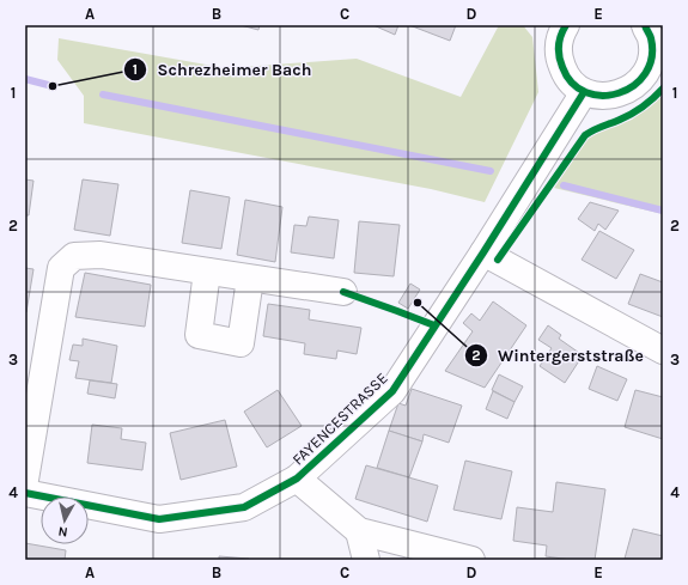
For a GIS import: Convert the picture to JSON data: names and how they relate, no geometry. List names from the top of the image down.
{
  "streets": {
    "street": ["FAYENCESTRASSE"]
  },
  "places": ["Schrezheimer Bach", "Wintergerststraße"],
  "north": "bottom",
  "grid": {
    "columns": [
      "A",
      "B",
      "C",
      "D",
      "E"
    ],
    "rows": [
      "1",
      "2",
      "3",
      "4"
    ]
  }
}
